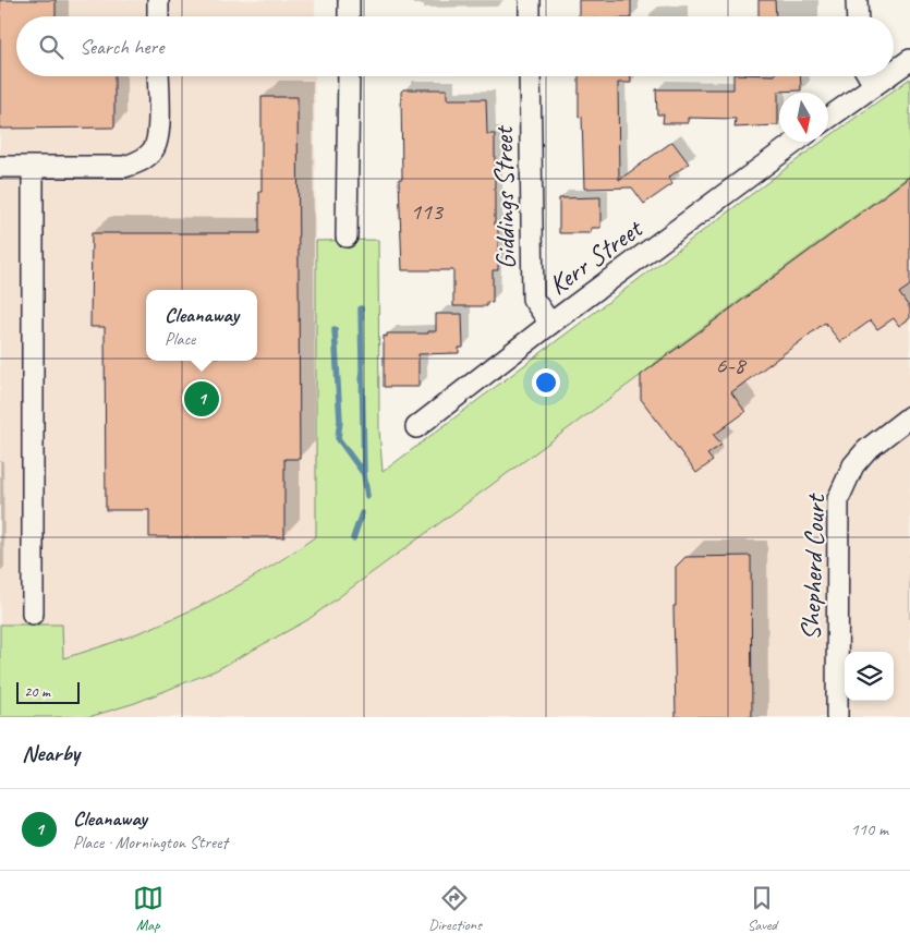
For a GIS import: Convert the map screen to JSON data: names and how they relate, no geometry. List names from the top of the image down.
{
  "streets": {
    "street": ["Giddings Street", "Kerr Street", "Shepherd Court"]
  },
  "crossings": [
    ["Giddings Street", "Kerr Street"]
  ],
  "house_numbers": ["113", "6-8"],
  "scale_bar": "20 m",
  "north": "bottom",
  "page": {
    "search": "Search here",
    "popup": ["Cleanaway", "Place"],
    "pins": "1",
    "scale": "20 m",
    "heading": "Nearby",
    "list": [
      {
        "mark": "1",
        "name": "Cleanaway",
        "note": "Place · Mornington Street",
        "value": "110 m"
      }
    ],
    "nav": ["Map", "Directions", "Saved"]
  }
}
